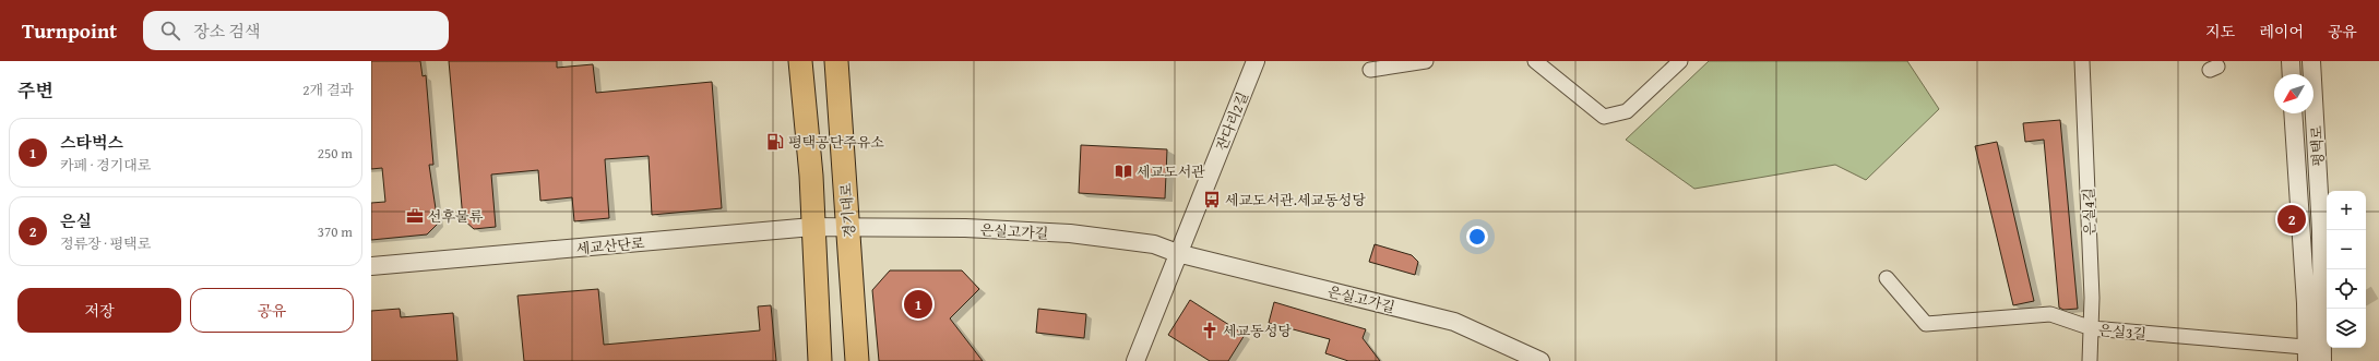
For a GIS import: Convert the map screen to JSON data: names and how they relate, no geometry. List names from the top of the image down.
{
  "streets": {
    "main road": ["경기대로"],
    "street": [
      "잔다리2길",
      "평택로",
      "은실4길",
      "은실고가길",
      "세교산단로",
      "은실3길"
    ]
  },
  "crossings": [
    ["잔다리2길", "은실고가길"],
    ["평택로", "은실3길"],
    ["경기대로", "은실고가길"],
    ["경기대로", "세교산단로"],
    ["은실4길", "은실3길"],
    ["은실고가길", "세교산단로"]
  ],
  "places": {
    "fuel station": ["평택공단주유소"],
    "library": ["세교도서관"],
    "bus stop": ["세교도서관.세교동성당"],
    "office": ["선후물류"],
    "church": ["세교동성당"]
  },
  "north": "bottom left",
  "page": {
    "header": "Turnpoint",
    "search": "장소 검색",
    "nav": ["지도", "레이어", "공유"],
    "heading": ["주변", "2개 결과"],
    "list": [
      {
        "mark": "1",
        "name": "스타벅스",
        "note": "카페 · 경기대로",
        "value": "250 m"
      },
      {
        "mark": "2",
        "name": "은실",
        "note": "정류장 · 평택로",
        "value": "370 m"
      }
    ],
    "map_buttons": ["+", "−"],
    "pins": ["2", "1"],
    "buttons": ["저장", "공유"]
  }
}
